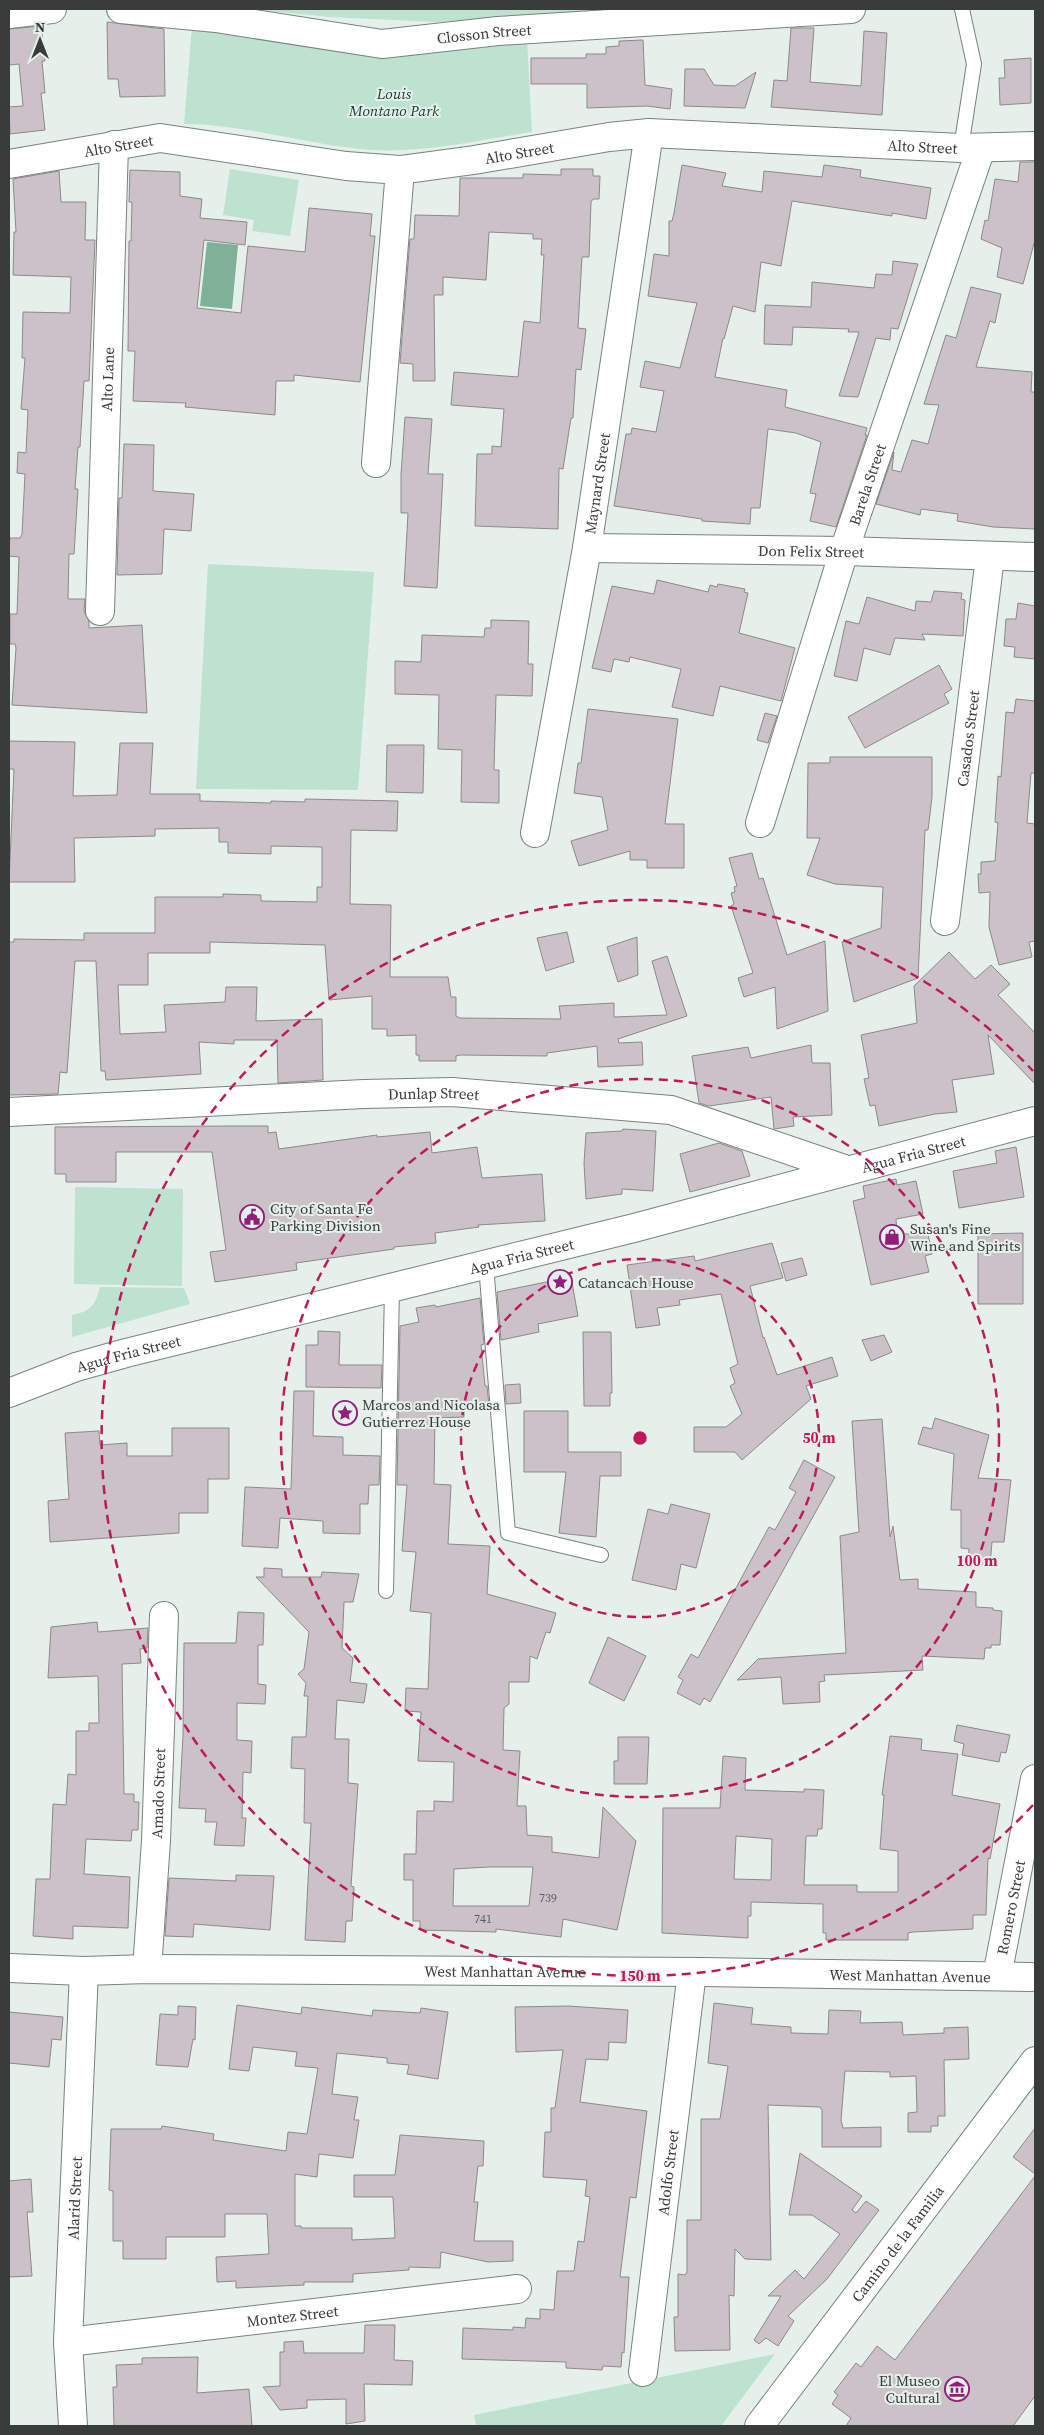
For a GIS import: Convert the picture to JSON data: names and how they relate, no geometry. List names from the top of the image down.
{
  "streets": {
    "street": [
      "Closson Street",
      "Alto Street",
      "Alto Lane",
      "Maynard Street",
      "Barela Street",
      "Don Felix Street",
      "Casados Street",
      "Dunlap Street",
      "Agua Fria Street",
      "Amado Street",
      "Romero Street",
      "West Manhattan Avenue",
      "Adolfo Street",
      "Alarid Street",
      "Camino de la Familia",
      "Montez Street"
    ]
  },
  "crossings": [
    ["Alto Street", "Alto Lane"],
    ["Alto Street", "Maynard Street"],
    ["Alto Street", "Barela Street"],
    ["Maynard Street", "Don Felix Street"],
    ["Barela Street", "Don Felix Street"],
    ["Don Felix Street", "Casados Street"],
    ["Dunlap Street", "Agua Fria Street"],
    ["Amado Street", "West Manhattan Avenue"],
    ["Romero Street", "West Manhattan Avenue"],
    ["West Manhattan Avenue", "Adolfo Street"],
    ["West Manhattan Avenue", "Alarid Street"],
    ["Alarid Street", "Montez Street"]
  ],
  "parks": ["Louis Montano Park"],
  "places": {
    "public building": ["City of Santa Fe Parking Division"],
    "shop": ["Susan's Fine Wine and Spirits"],
    "place": ["Catancach House", "Marcos and Nicolasa Gutierrez House"],
    "museum": ["El Museo Cultural"]
  },
  "house_numbers": ["739", "741"],
  "north": "top",
  "rings": ["50 m", "100 m", "150 m"]
}
